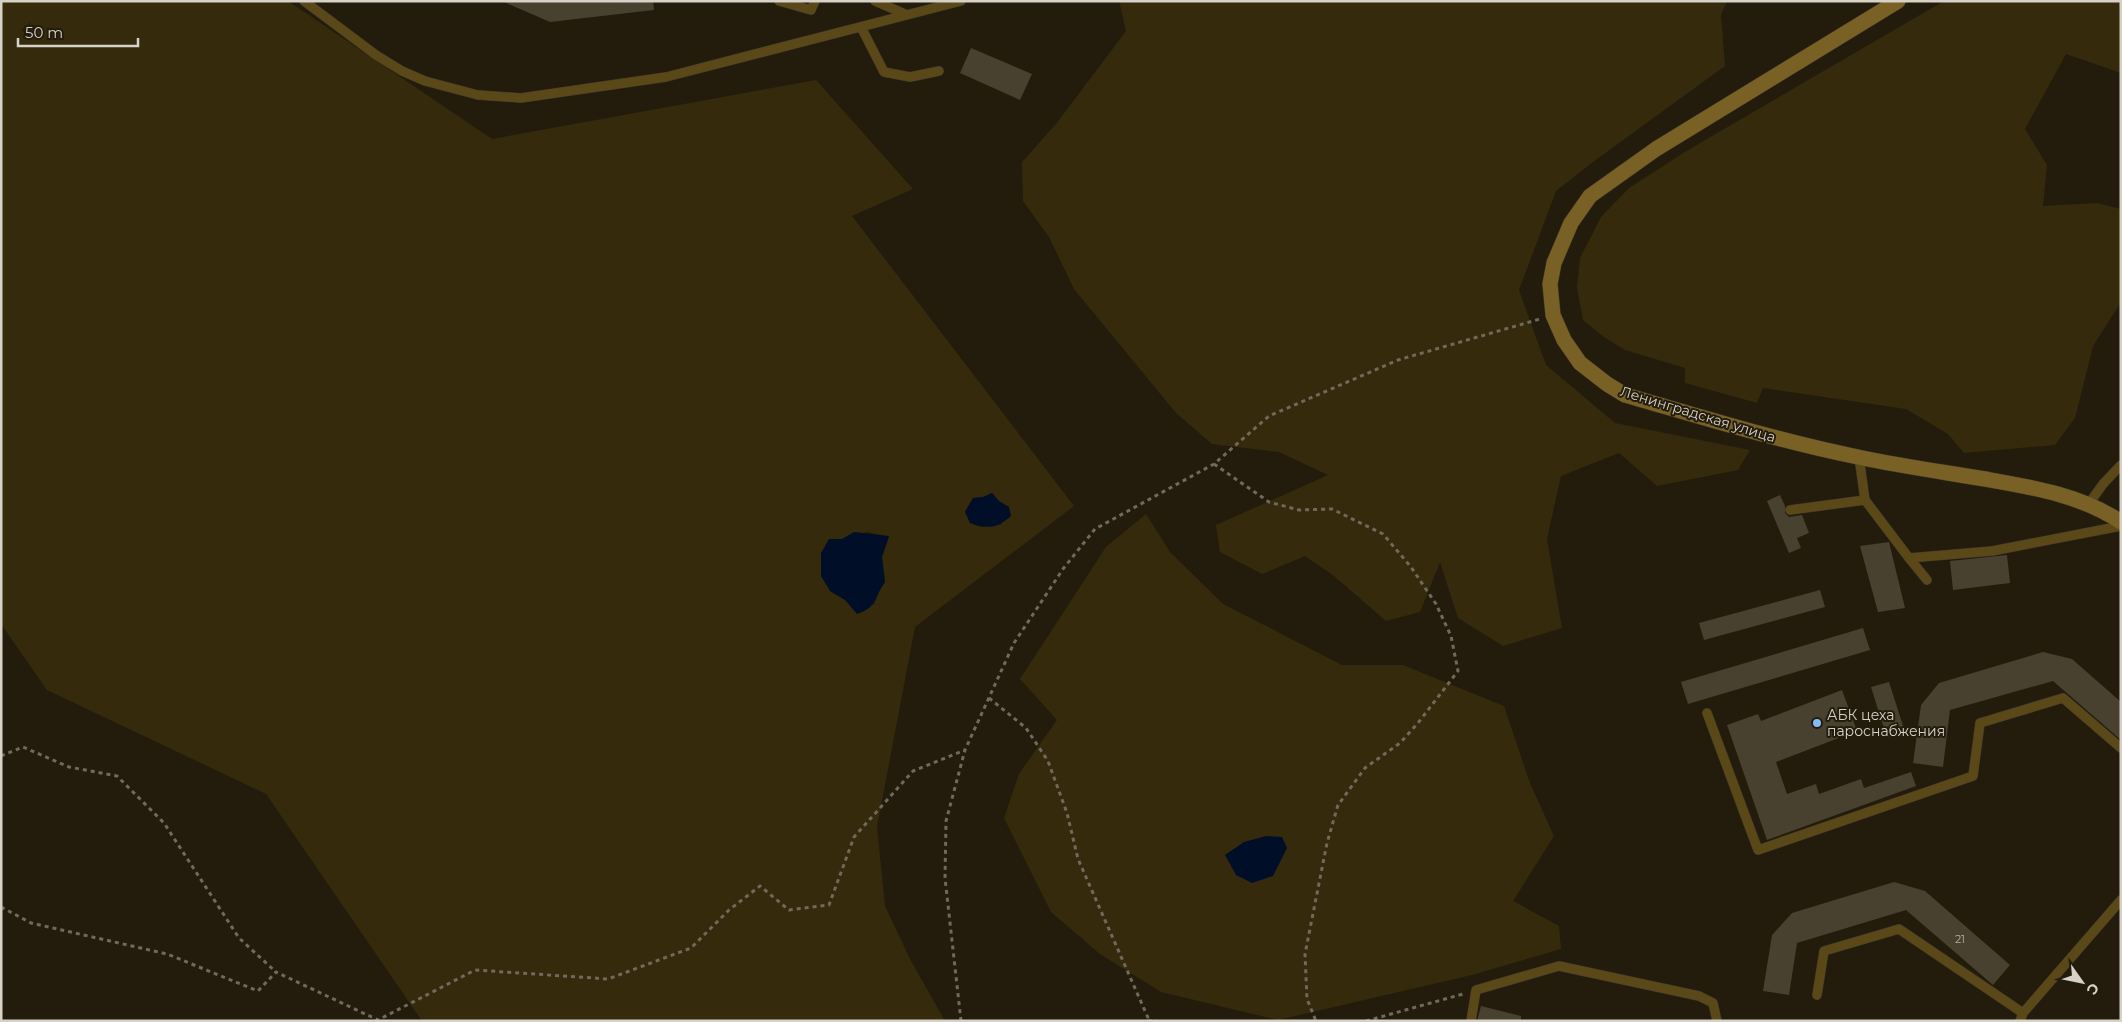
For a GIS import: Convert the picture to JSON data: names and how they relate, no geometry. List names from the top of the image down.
{
  "streets": {
    "street": ["Ленинградская улица"]
  },
  "places": ["АБК цеха пароснабжения"],
  "house_numbers": ["21"],
  "scale_bar": "50 m",
  "north": "bottom right"
}
